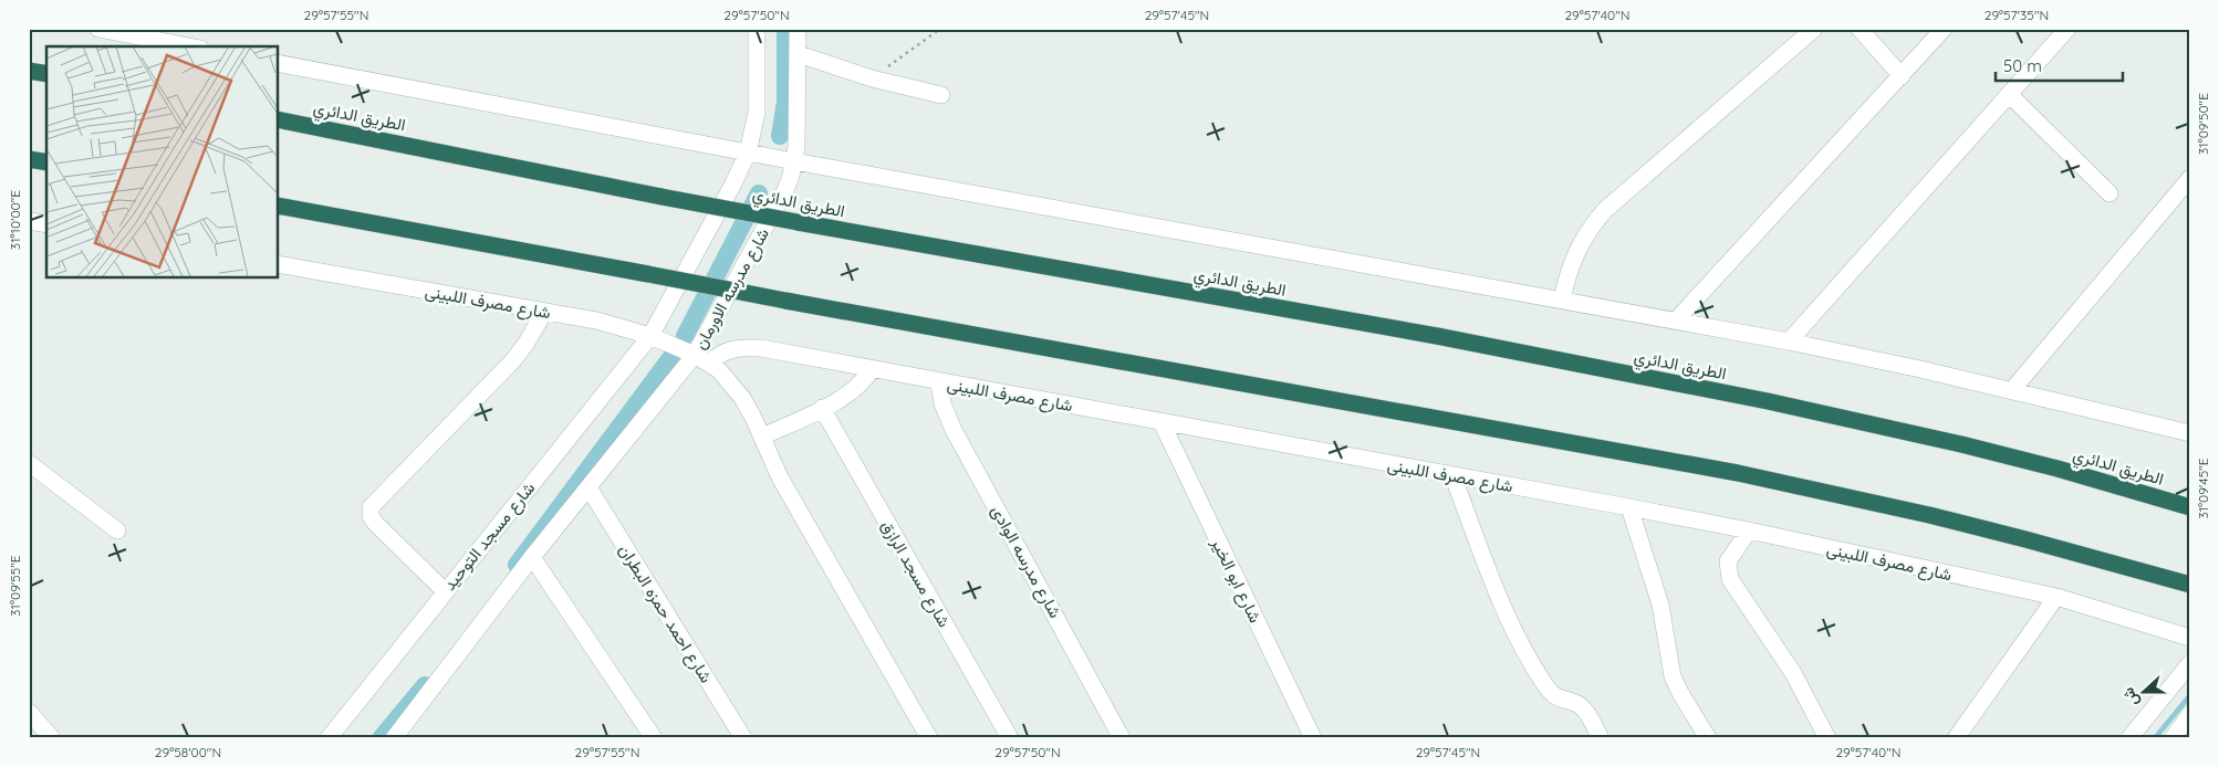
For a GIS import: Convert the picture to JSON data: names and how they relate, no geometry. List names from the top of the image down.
{
  "streets": {
    "highway": ["الطريق الدائري"],
    "street": [
      "شارع مدرسه الاورمان",
      "شارع مصرف اللبينى",
      "شارع مسجد التوحيد",
      "شارع مدرسه الوادى",
      "شارع مسجد الرازق",
      "شارع ابو الخير",
      "شارع احمد حمزه البطران"
    ]
  },
  "crossings": [
    ["شارع مدرسه الاورمان", "شارع مصرف اللبينى"],
    ["شارع مصرف اللبينى", "شارع مسجد التوحيد"],
    ["شارع مصرف اللبينى", "شارع مدرسه الوادى"],
    ["شارع مصرف اللبينى", "شارع ابو الخير"]
  ],
  "scale_bar": "50 m",
  "north": "left",
  "coordinates": [
    "29°57'55\"N",
    "29°57'50\"N",
    "29°57'45\"N",
    "29°57'40\"N",
    "29°57'35\"N",
    "31°09'50\"E",
    "31°10'00\"E",
    "31°09'45\"E",
    "31°09'55\"E",
    "29°58'00\"N"
  ]
}
